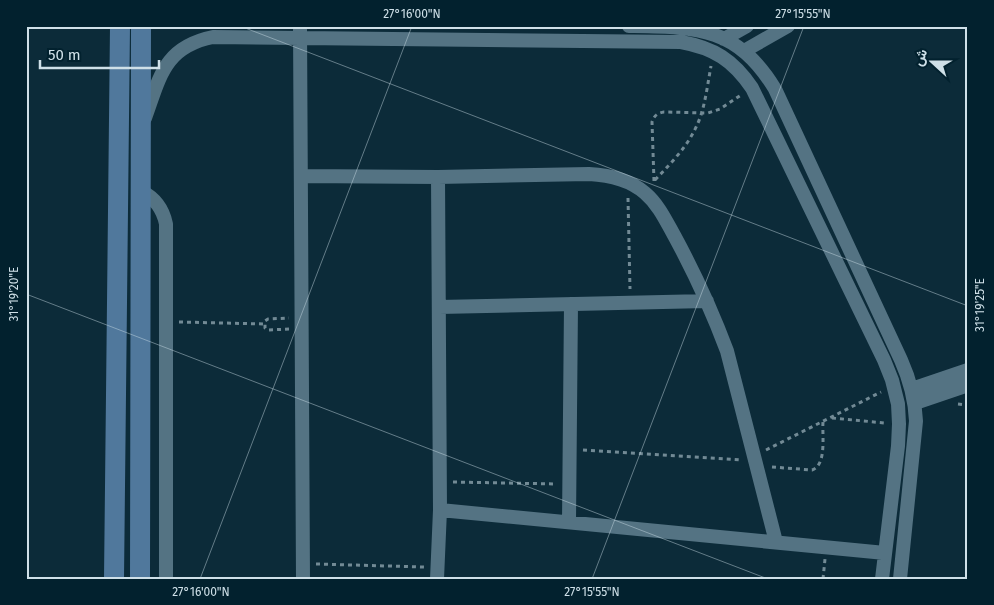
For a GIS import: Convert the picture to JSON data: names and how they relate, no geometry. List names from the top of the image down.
{
  "scale_bar": "50 m",
  "north": "left",
  "coordinates": [
    "27°16'00\"N",
    "27°15'55\"N",
    "31°19'20\"E",
    "31°19'25\"E"
  ]
}
